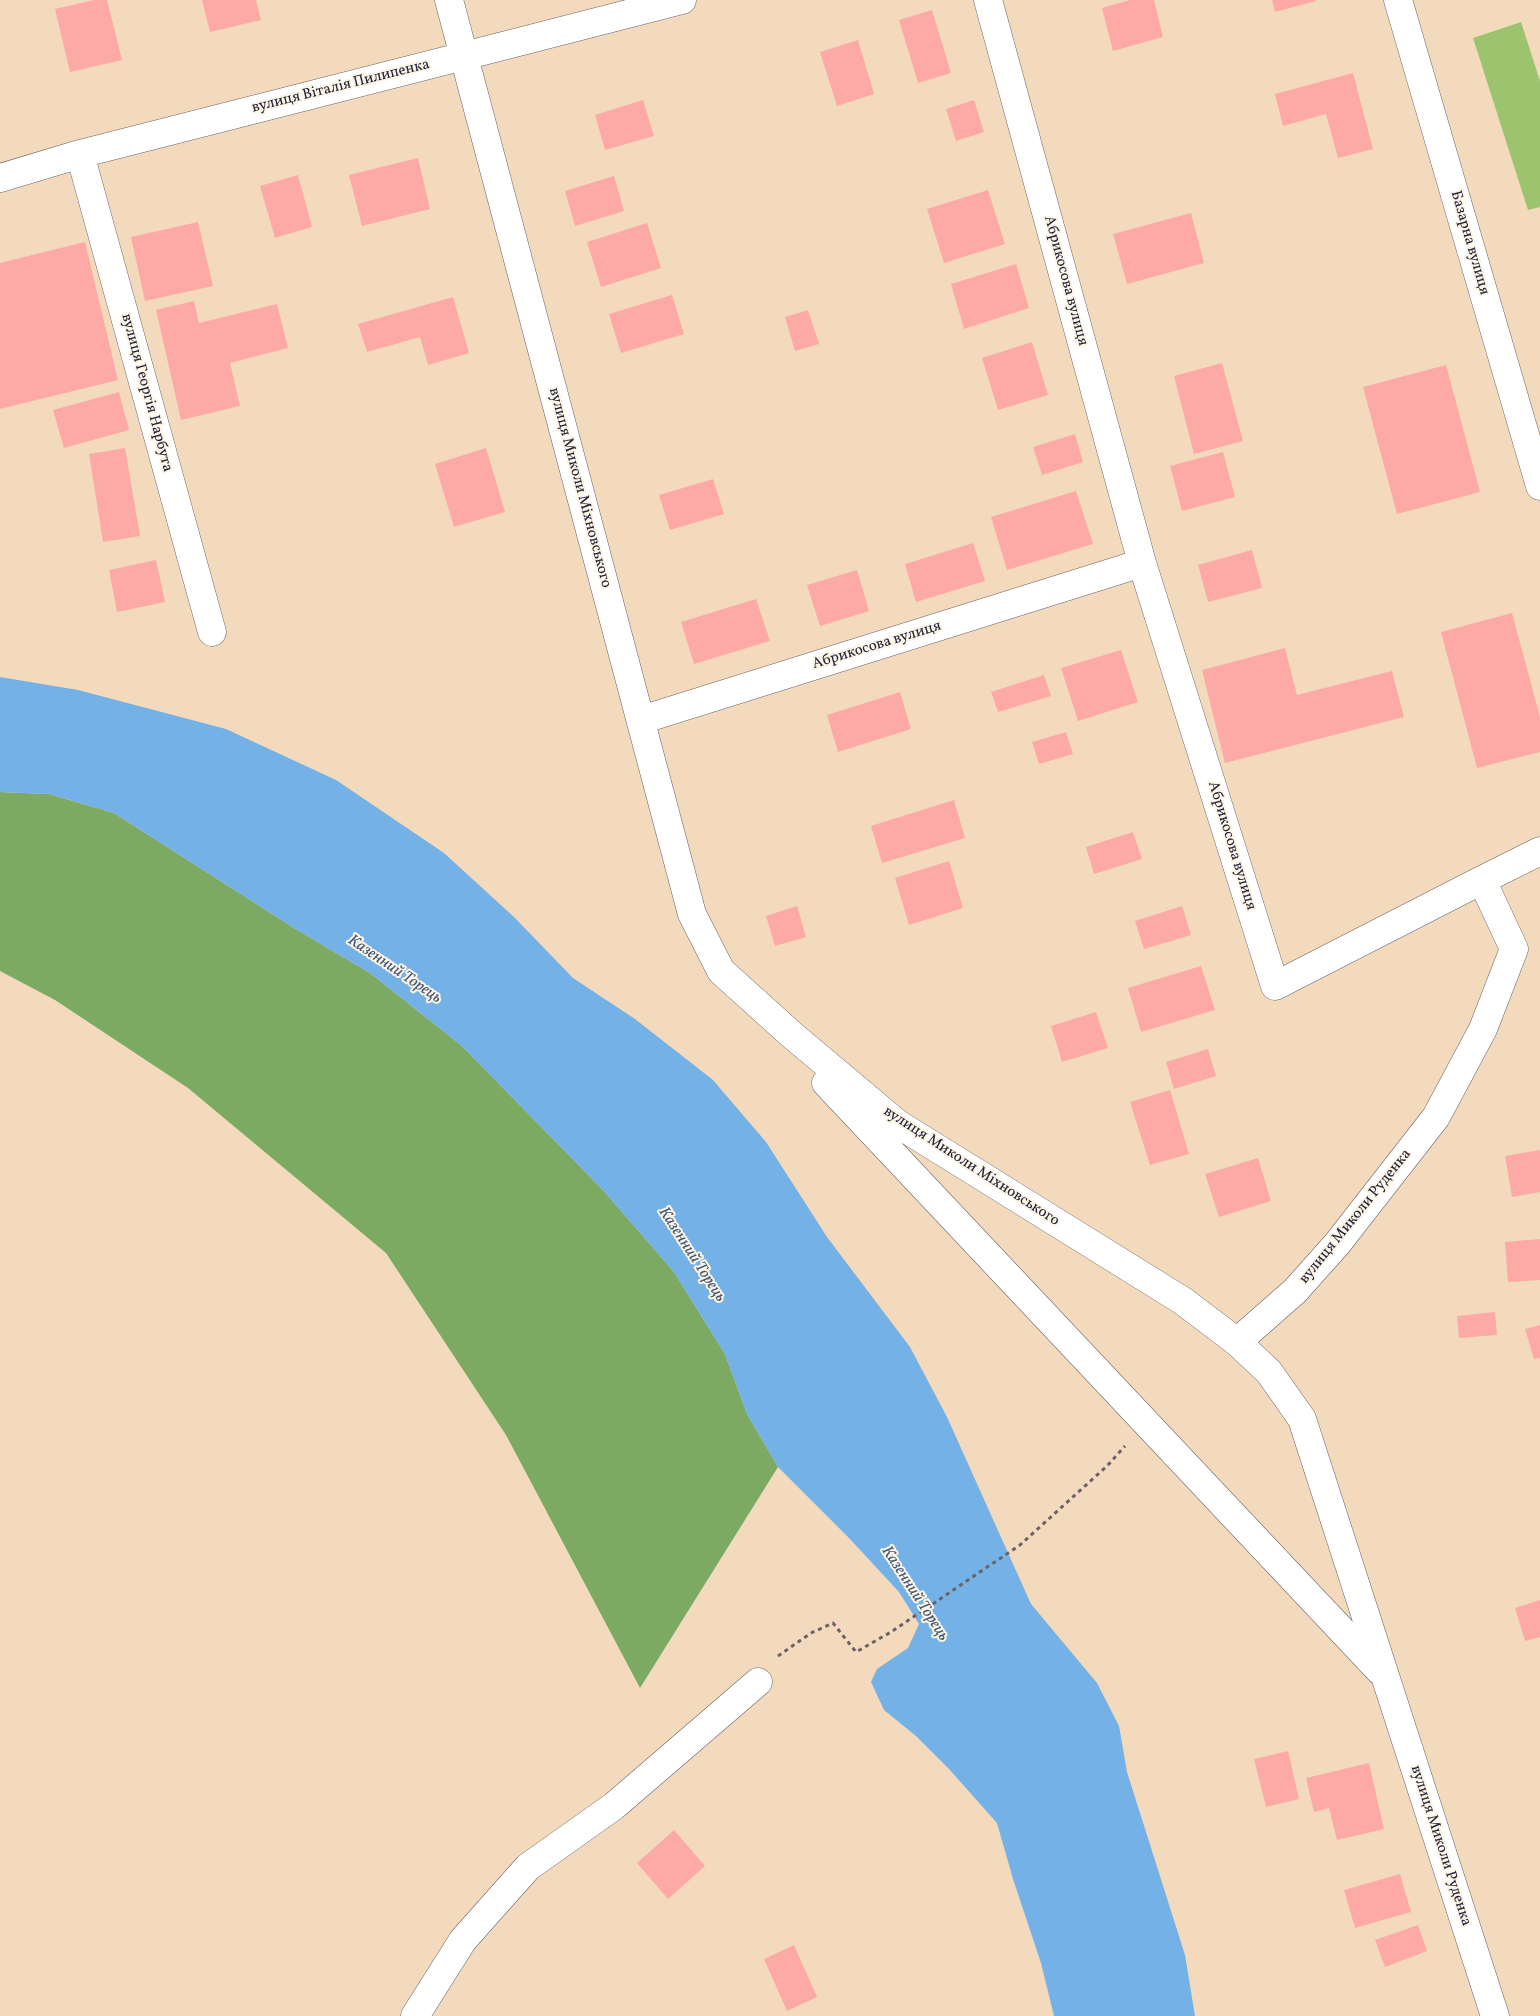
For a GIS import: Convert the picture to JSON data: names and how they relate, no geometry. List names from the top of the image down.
{
  "streets": {
    "street": [
      "вулиця Віталія Пилипенка",
      "Базарна вулиця",
      "Абрикосова вулиця",
      "вулиця Георгія Нарбута",
      "вулиця Миколи Міхновського",
      "вулиця Миколи Руденка"
    ]
  },
  "crossings": [
    ["вулиця Віталія Пилипенка", "вулиця Георгія Нарбута"],
    ["вулиця Віталія Пилипенка", "вулиця Миколи Міхновського"],
    ["Абрикосова вулиця", "вулиця Миколи Міхновського"],
    ["Абрикосова вулиця", "вулиця Миколи Руденка"],
    ["вулиця Миколи Міхновського", "вулиця Миколи Руденка"]
  ],
  "water": ["Казенний Торець"]
}
